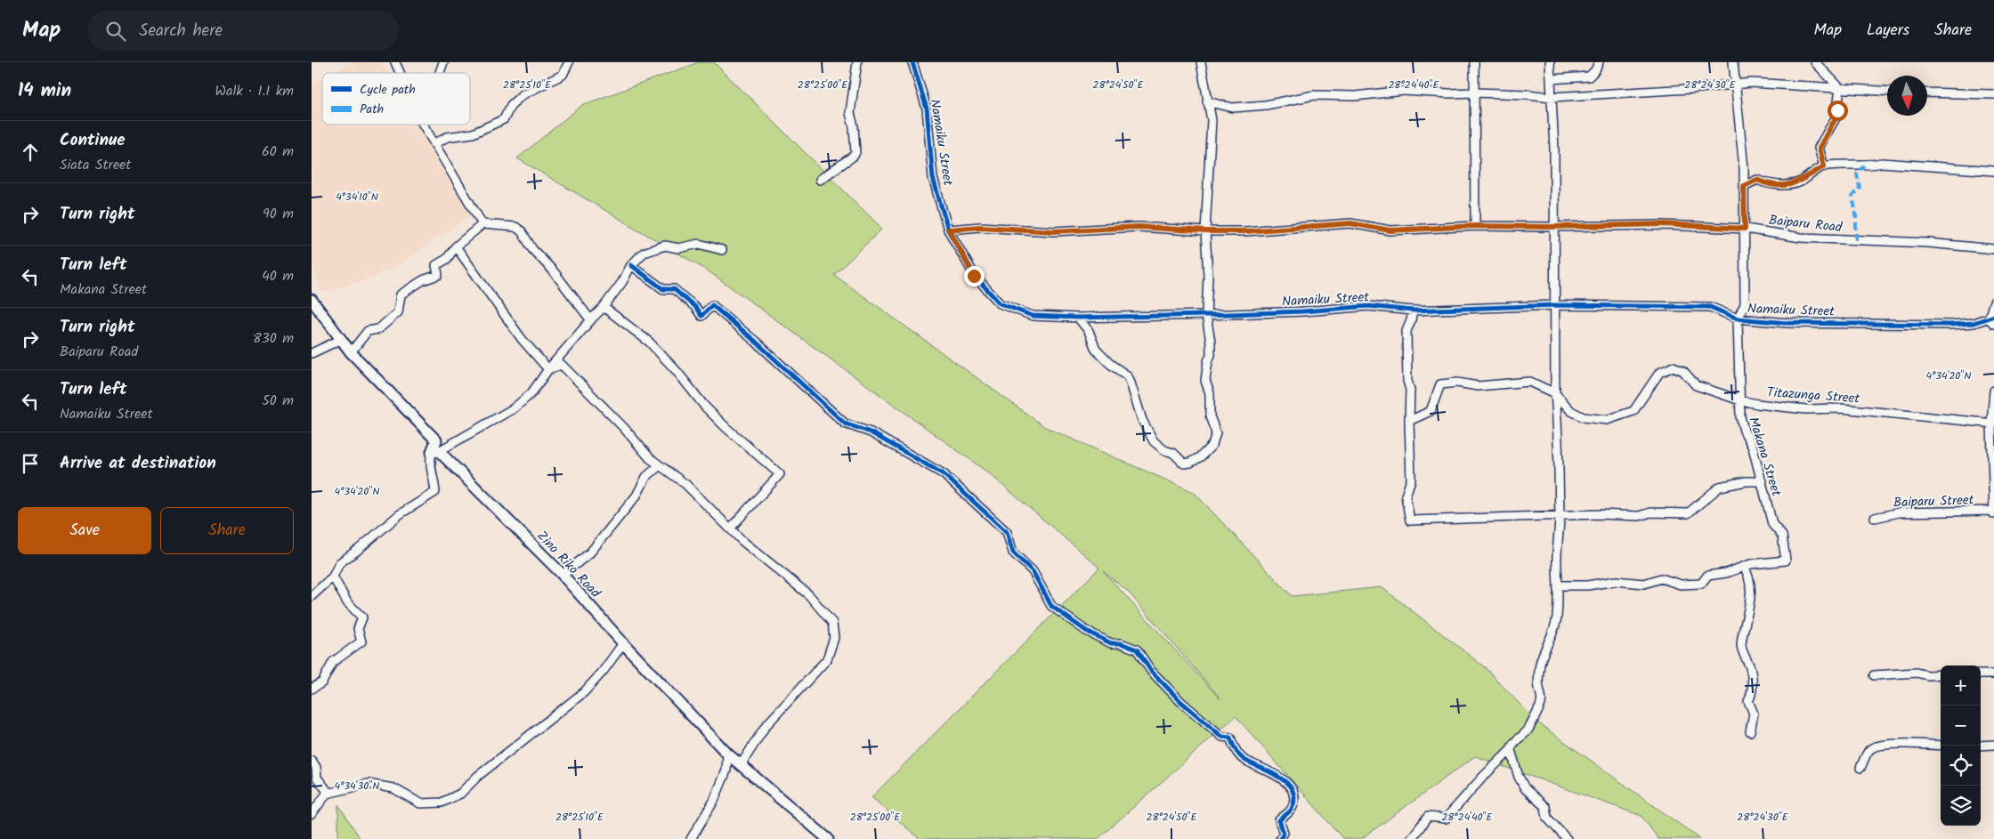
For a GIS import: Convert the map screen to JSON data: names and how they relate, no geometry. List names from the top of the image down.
{
  "streets": {
    "street": [
      "Namaiku Street",
      "Baiparu Road",
      "Titazunga Street",
      "Makana Street",
      "Baiparu Street",
      "Zino Riko Road"
    ]
  },
  "crossings": [
    ["Namaiku Street", "Baiparu Road"],
    ["Namaiku Street", "Makana Street"],
    ["Baiparu Road", "Makana Street"],
    ["Titazunga Street", "Makana Street"]
  ],
  "legend": ["Cycle path", "Path"],
  "north": "bottom",
  "page": {
    "header": "Map",
    "search": "Search here",
    "nav": ["Map", "Layers", "Share"],
    "heading": ["14 min", "Walk · 1.1 km"],
    "list": [
      ["Continue", "Siata Street", "60 m"],
      ["Turn right", "90 m"],
      ["Turn left", "Makana Street", "40 m"],
      ["Turn right", "Baiparu Road", "830 m"],
      ["Turn left", "Namaiku Street", "50 m"],
      "Arrive at destination"
    ],
    "buttons": ["Save", "Share"],
    "map_buttons": ["+", "−"]
  },
  "coordinates": [
    "28°25'10\"E",
    "28°25'00\"E",
    "28°24'50\"E",
    "28°24'40\"E",
    "28°24'30\"E",
    "4°34'10\"N",
    "4°34'20\"N",
    "4°34'30\"N"
  ]
}
